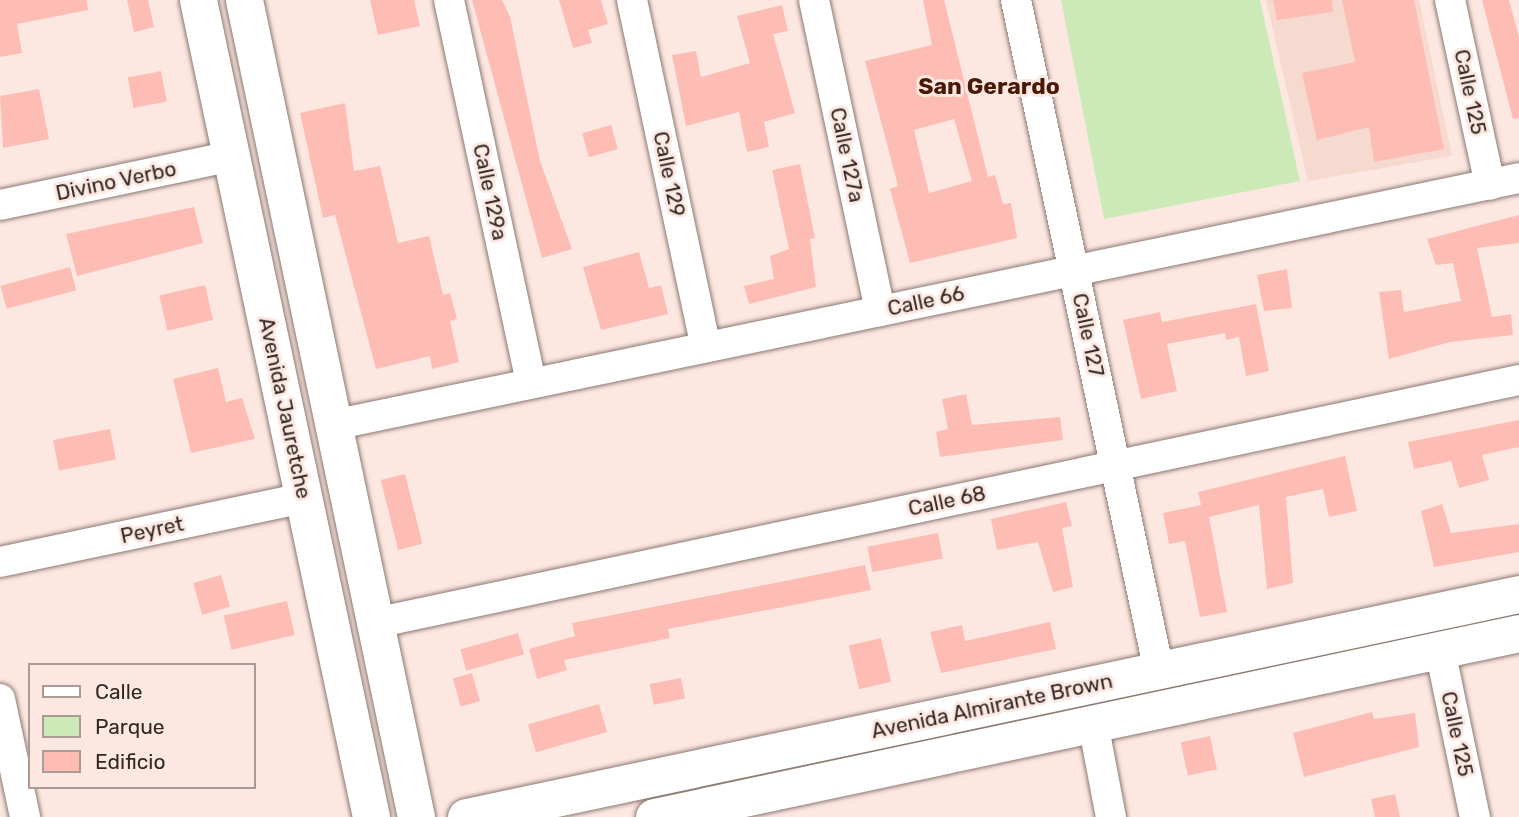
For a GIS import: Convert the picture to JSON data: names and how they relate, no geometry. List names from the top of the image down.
{
  "streets": {
    "main road": ["Avenida Jauretche", "Avenida Almirante Brown"],
    "street": [
      "Calle 125",
      "Calle 127a",
      "Calle 129",
      "Divino Verbo",
      "Calle 129a",
      "Calle 66",
      "Calle 127",
      "Calle 68",
      "Peyret"
    ]
  },
  "crossings": [
    ["Calle 125", "Calle 66"],
    ["Calle 125", "Avenida Almirante Brown"],
    ["Calle 127a", "Calle 66"],
    ["Calle 129", "Calle 66"],
    ["Divino Verbo", "Avenida Jauretche"],
    ["Calle 129a", "Calle 66"],
    ["Calle 66", "Calle 127"],
    ["Calle 66", "Avenida Jauretche"],
    ["Calle 127", "Calle 68"],
    ["Calle 127", "Avenida Almirante Brown"],
    ["Avenida Jauretche", "Calle 68"],
    ["Avenida Jauretche", "Peyret"]
  ],
  "districts": ["San Gerardo"],
  "legend": ["Calle", "Parque", "Edificio"]
}
